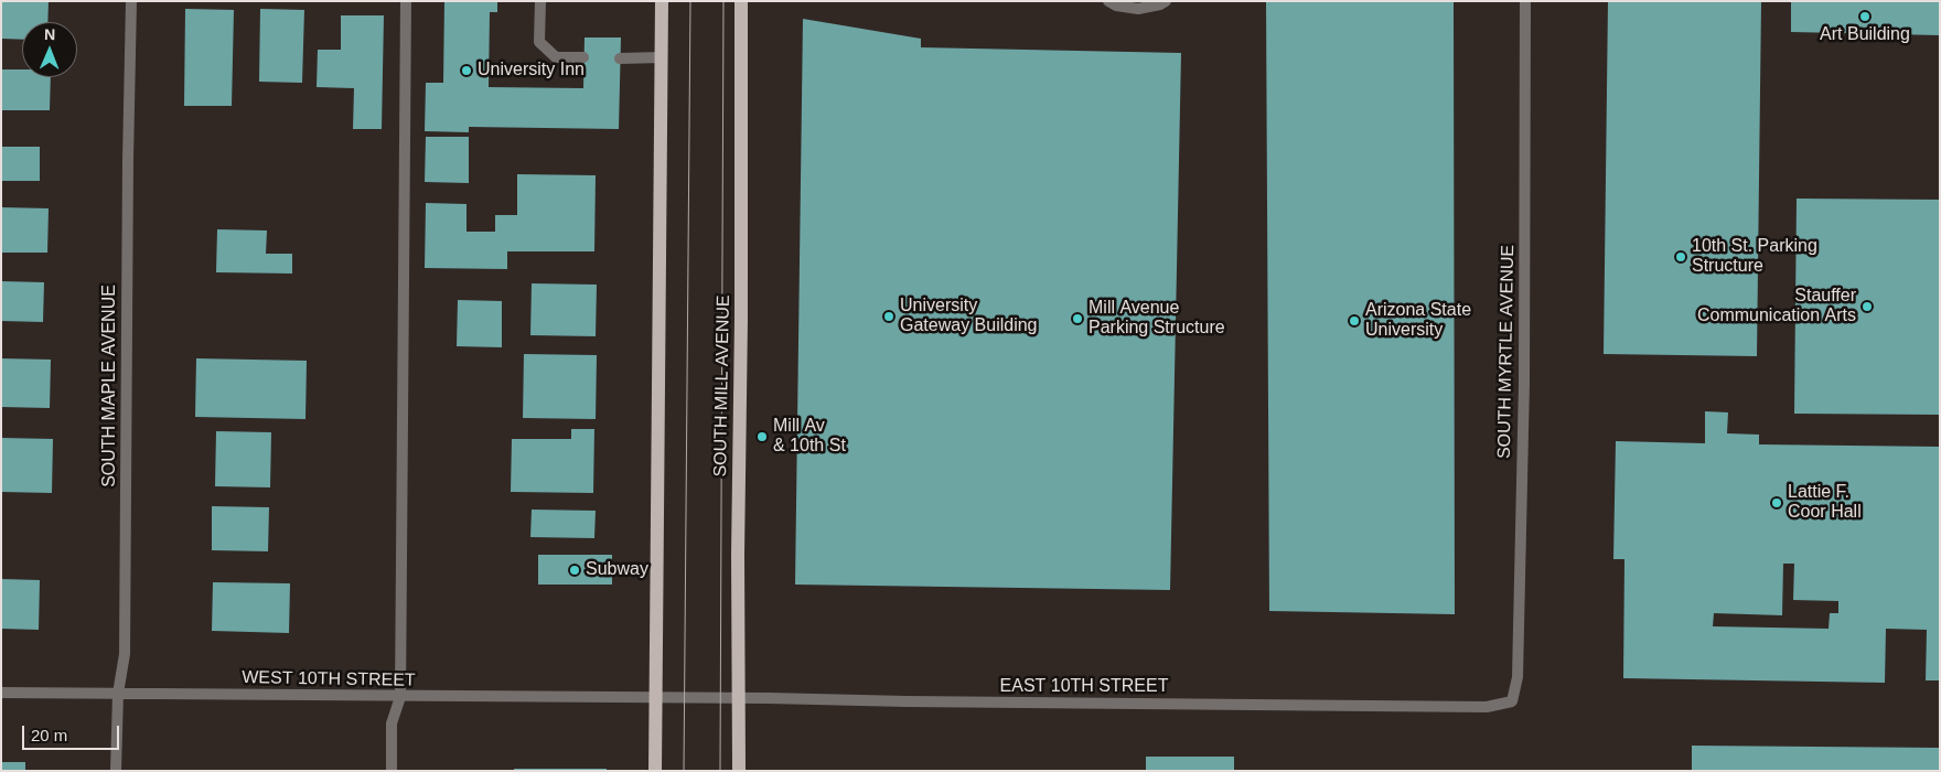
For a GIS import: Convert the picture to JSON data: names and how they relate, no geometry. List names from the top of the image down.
{
  "streets": {
    "main road": ["SOUTH MILL AVENUE"],
    "street": [
      "SOUTH MYRTLE AVENUE",
      "SOUTH MAPLE AVENUE",
      "WEST 10TH STREET",
      "EAST 10TH STREET"
    ]
  },
  "crossings": [
    ["SOUTH MYRTLE AVENUE", "EAST 10TH STREET"],
    ["SOUTH MAPLE AVENUE", "WEST 10TH STREET"],
    ["SOUTH MILL AVENUE", "EAST 10TH STREET"],
    ["WEST 10TH STREET", "EAST 10TH STREET"]
  ],
  "places": [
    "Art Building",
    "University Inn",
    "10th St. Parking Structure",
    "Stauffer Communication Arts",
    "University Gateway Building",
    "Mill Avenue Parking Structure",
    "Arizona State University",
    "Mill Av & 10th St",
    "Lattie F. Coor Hall",
    "Subway"
  ],
  "scale_bar": "20 m",
  "north": "top"
}
